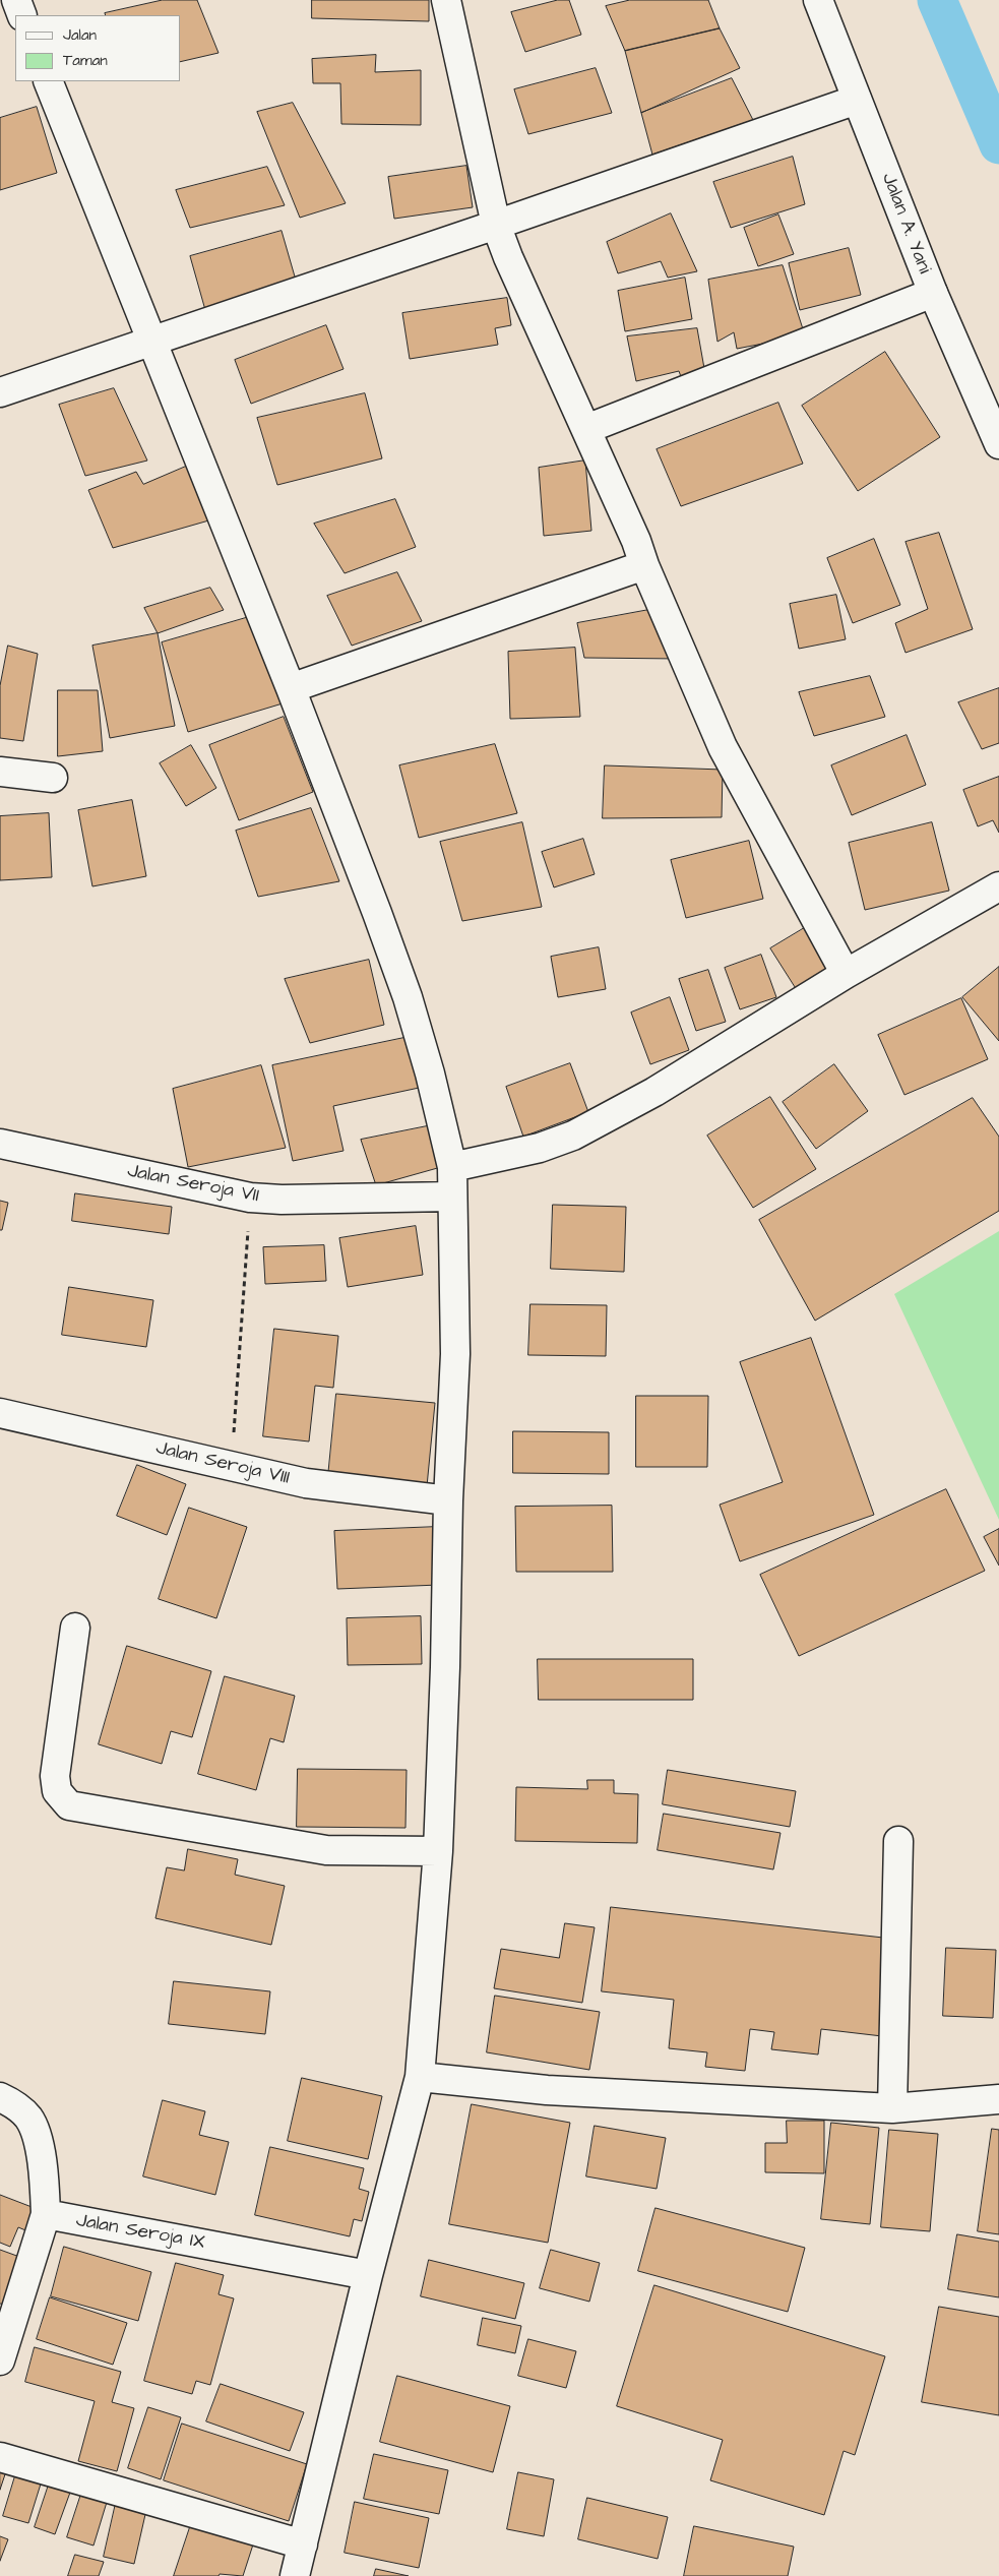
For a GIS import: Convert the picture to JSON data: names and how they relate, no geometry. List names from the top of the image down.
{
  "streets": {
    "main road": [
      "Jalan A. Yani",
      "Jalan Seroja VII",
      "Jalan Seroja VIII",
      "Jalan Seroja IX"
    ]
  },
  "legend": ["Jalan", "Taman"]
}
